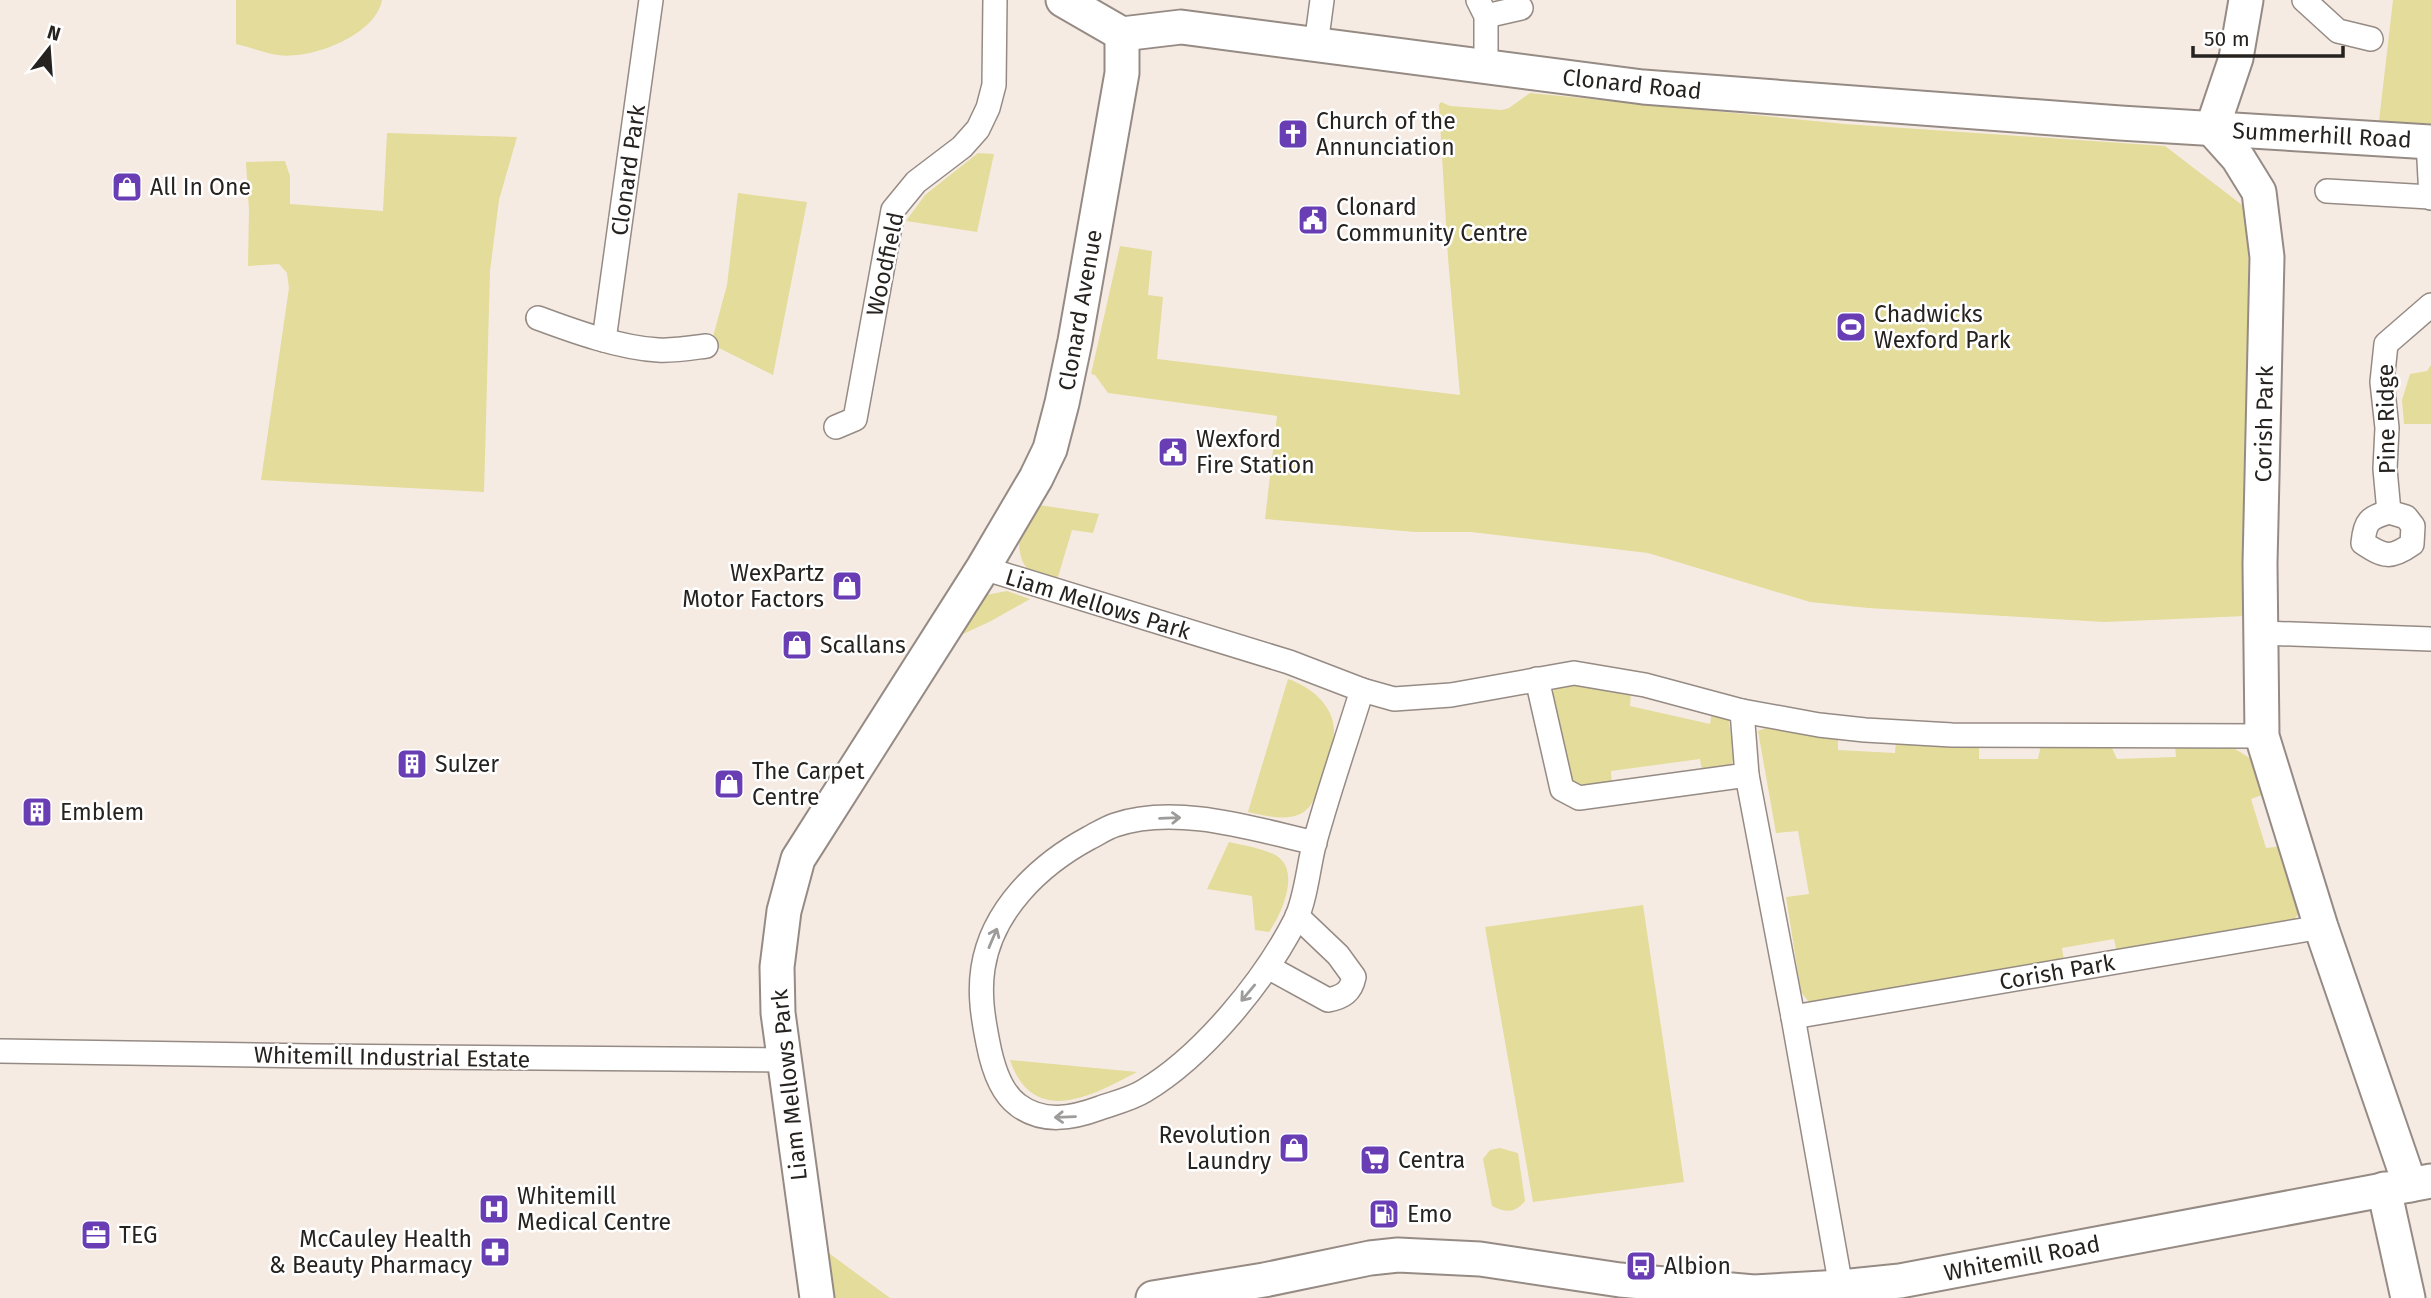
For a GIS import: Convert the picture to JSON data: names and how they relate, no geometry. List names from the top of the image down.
{
  "streets": {
    "street": [
      "Clonard Road",
      "Summerhill Road",
      "Clonard Park",
      "Woodfield",
      "Clonard Avenue",
      "Pine Ridge",
      "Corish Park",
      "Liam Mellows Park",
      "Whitemill Industrial Estate",
      "Whitemill Road"
    ]
  },
  "crossings": [
    ["Clonard Road", "Summerhill Road"],
    ["Clonard Road", "Clonard Avenue"],
    ["Clonard Road", "Corish Park"],
    ["Summerhill Road", "Corish Park"],
    ["Clonard Avenue", "Liam Mellows Park"],
    ["Corish Park", "Whitemill Road"],
    ["Liam Mellows Park", "Whitemill Industrial Estate"]
  ],
  "places": {
    "church": ["Church of the Annunciation"],
    "shop": [
      "All In One",
      "WexPartz Motor Factors",
      "Scallans",
      "The Carpet Centre",
      "Revolution Laundry"
    ],
    "public building": ["Clonard Community Centre", "Wexford Fire Station"],
    "sports": ["Chadwicks Wexford Park"],
    "building": ["Sulzer", "Emblem"],
    "supermarket": ["Centra"],
    "hospital": ["Whitemill Medical Centre"],
    "fuel station": ["Emo"],
    "office": ["TEG"],
    "pharmacy": ["McCauley Health & Beauty Pharmacy"],
    "bus stop": ["Albion"]
  },
  "scale_bar": "50 m",
  "north": "top"
}
